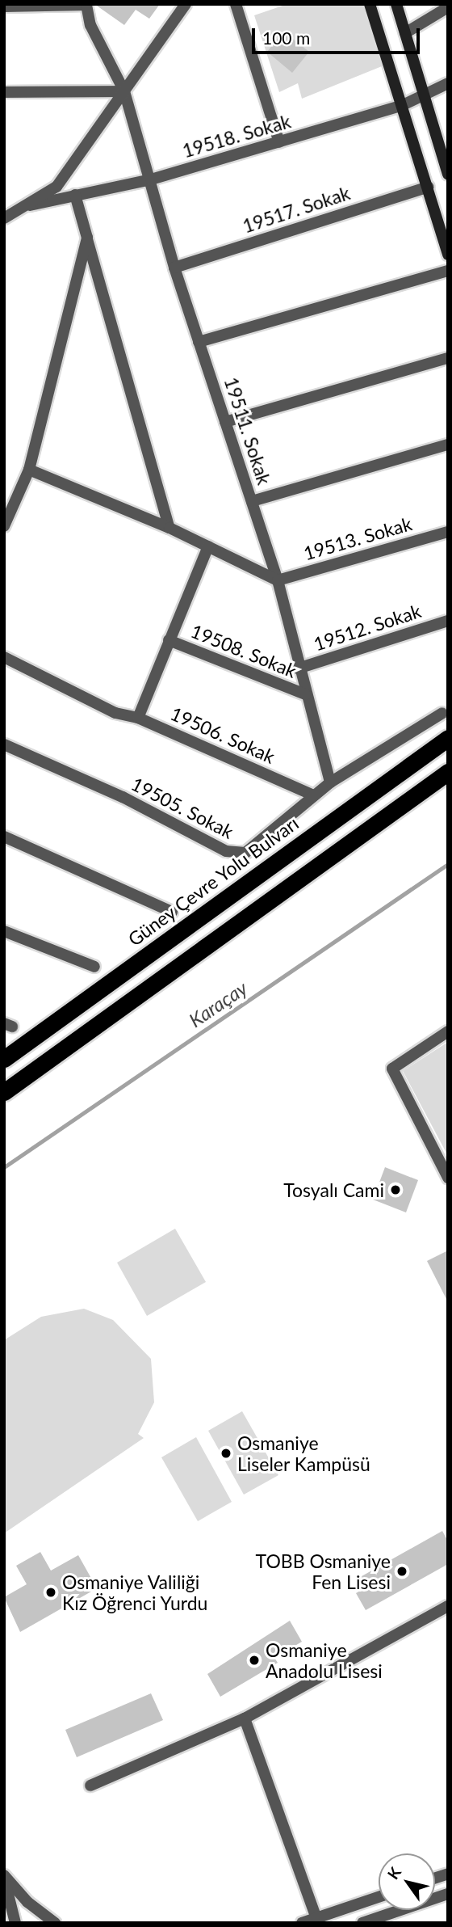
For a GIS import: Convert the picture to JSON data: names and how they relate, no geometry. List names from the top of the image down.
{
  "streets": {
    "highway": ["Güney Çevre Yolu Bulvarı"],
    "street": [
      "19518. Sokak",
      "19517. Sokak",
      "19511. Sokak",
      "19513. Sokak",
      "19512. Sokak",
      "19508. Sokak",
      "19506. Sokak",
      "19505. Sokak"
    ]
  },
  "crossings": [
    ["19518. Sokak", "19511. Sokak"],
    ["19517. Sokak", "19511. Sokak"],
    ["19511. Sokak", "19513. Sokak"],
    ["19511. Sokak", "19512. Sokak"],
    ["19511. Sokak", "19508. Sokak"],
    ["19511. Sokak", "19505. Sokak"],
    ["19506. Sokak", "19505. Sokak"]
  ],
  "water": ["Karaçay"],
  "places": [
    "Tosyalı Cami",
    "Osmaniye Liseler Kampüsü",
    "TOBB Osmaniye Fen Lisesi",
    "Osmaniye Valiliği Kız Öğrenci Yurdu",
    "Osmaniye Anadolu Lisesi"
  ],
  "scale_bar": "100 m",
  "north": "top left"
}
